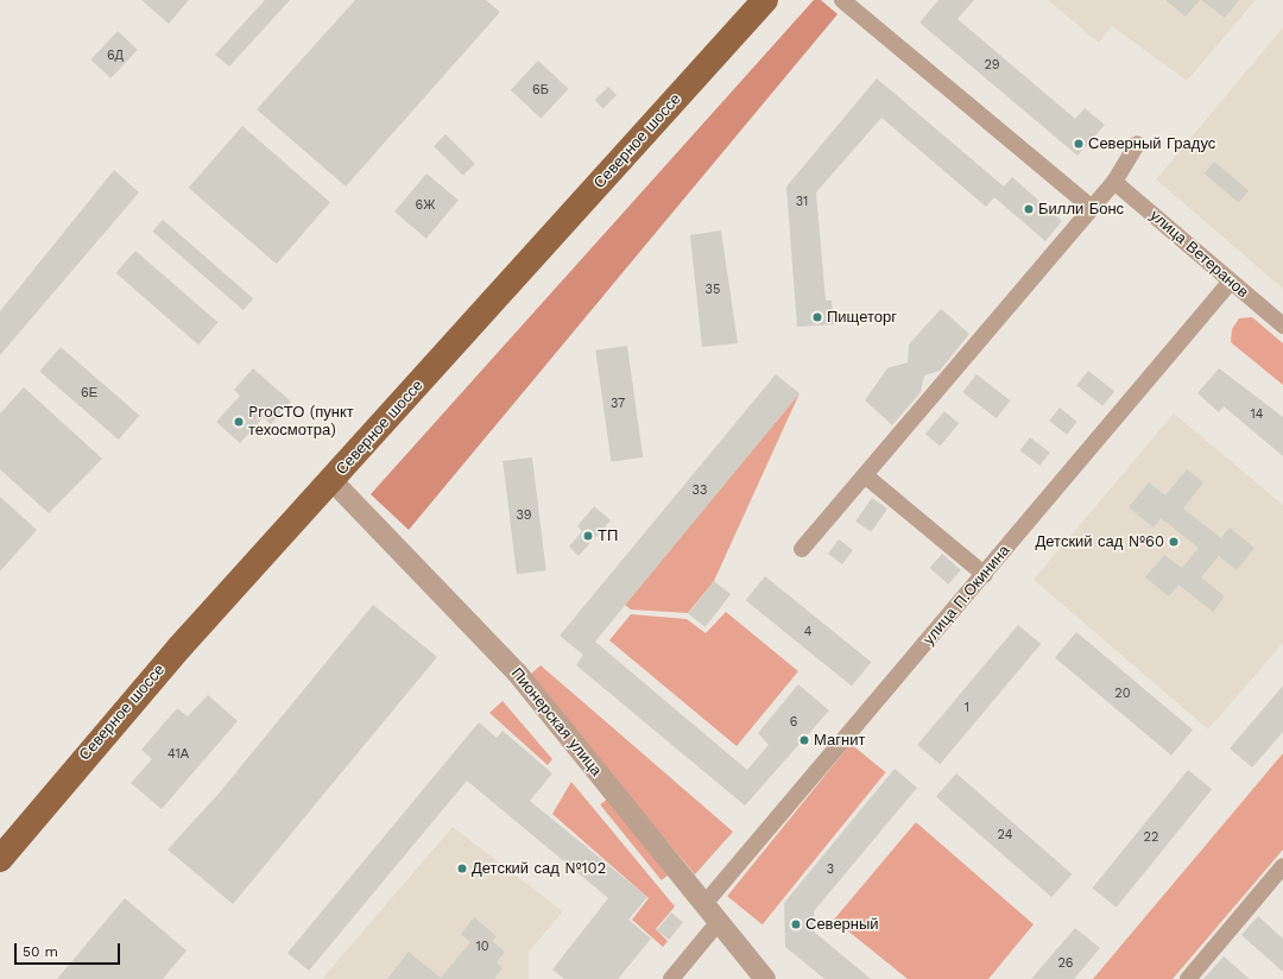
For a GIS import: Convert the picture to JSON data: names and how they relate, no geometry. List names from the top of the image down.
{
  "streets": {
    "main road": ["Северное шоссе"],
    "street": ["улица Ветеранов", "улица П.Окинина", "Пионерская улица"]
  },
  "crossings": [
    ["Северное шоссе", "Пионерская улица"],
    ["улица Ветеранов", "улица П.Окинина"],
    ["улица П.Окинина", "Пионерская улица"]
  ],
  "places": [
    "Северный Градус",
    "Билли Бонс",
    "Пищеторг",
    "ProСТО (пункт техосмотра)",
    "ТП",
    "Детский сад №60",
    "Магнит",
    "Детский сад №102",
    "Северный"
  ],
  "house_numbers": [
    "6Д",
    "29",
    "6Б",
    "31",
    "6Ж",
    "35",
    "6Е",
    "37",
    "14",
    "33",
    "39",
    "4",
    "20",
    "1",
    "6",
    "41А",
    "24",
    "22",
    "3",
    "10",
    "26"
  ],
  "scale_bar": "50 m"
}
